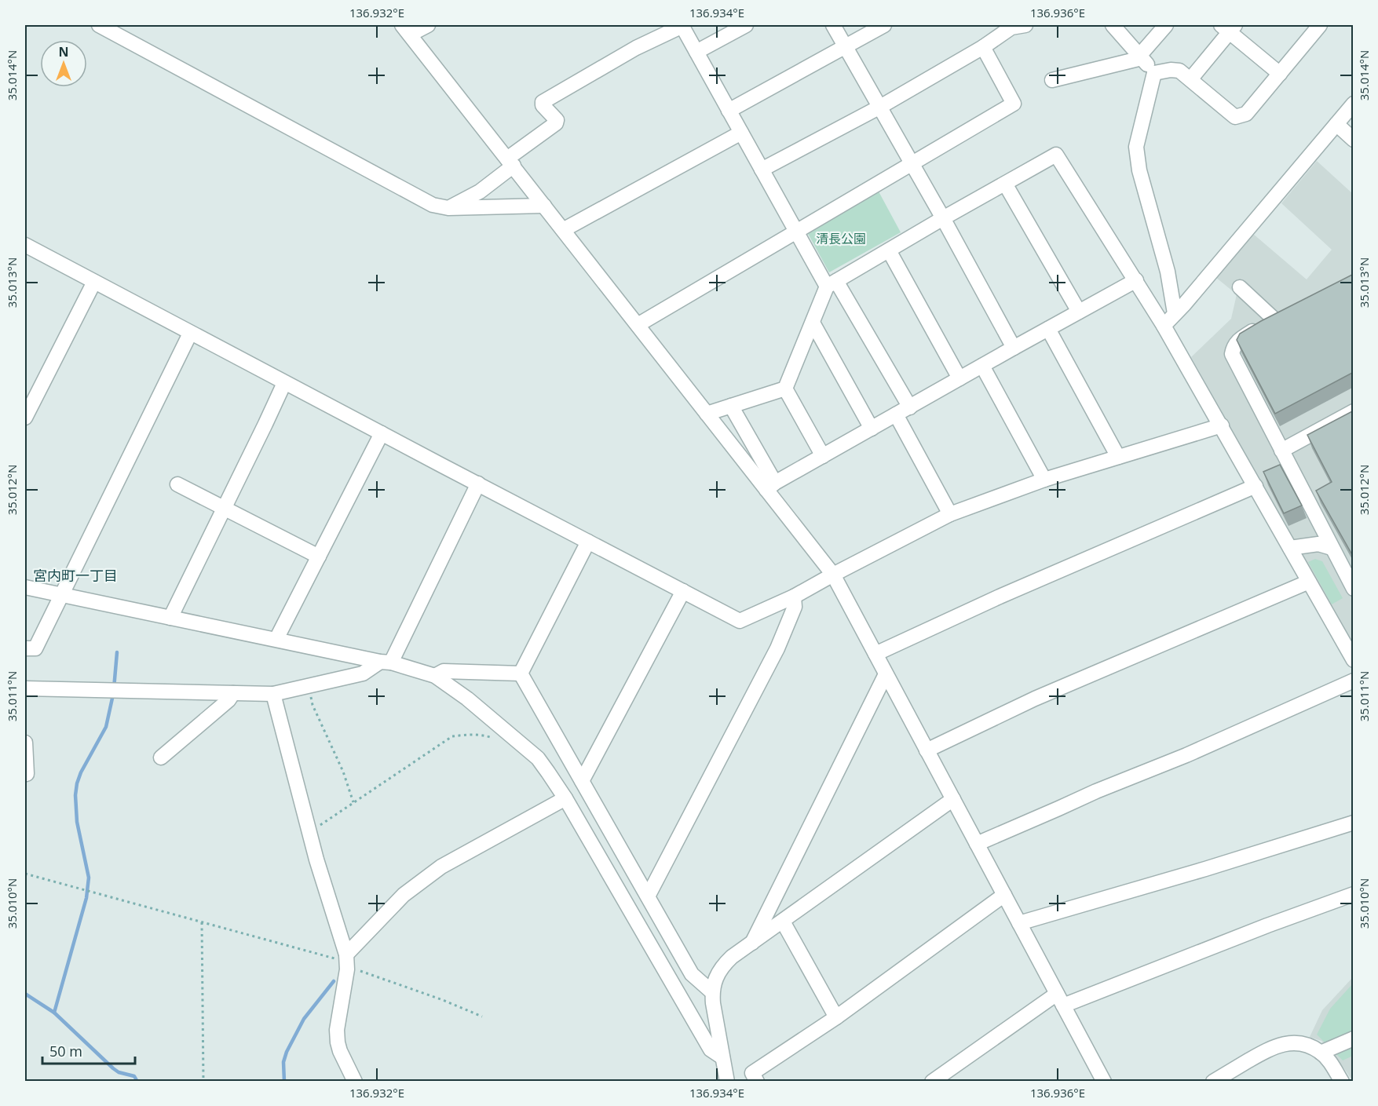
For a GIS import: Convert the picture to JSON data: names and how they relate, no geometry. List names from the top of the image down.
{
  "districts": ["宮内町一丁目"],
  "parks": ["清長公園"],
  "scale_bar": "50 m",
  "north": "top",
  "coordinates": [
    "136.932°E",
    "136.934°E",
    "136.936°E",
    "35.014°N",
    "35.013°N",
    "35.012°N",
    "35.011°N",
    "35.010°N"
  ]
}
